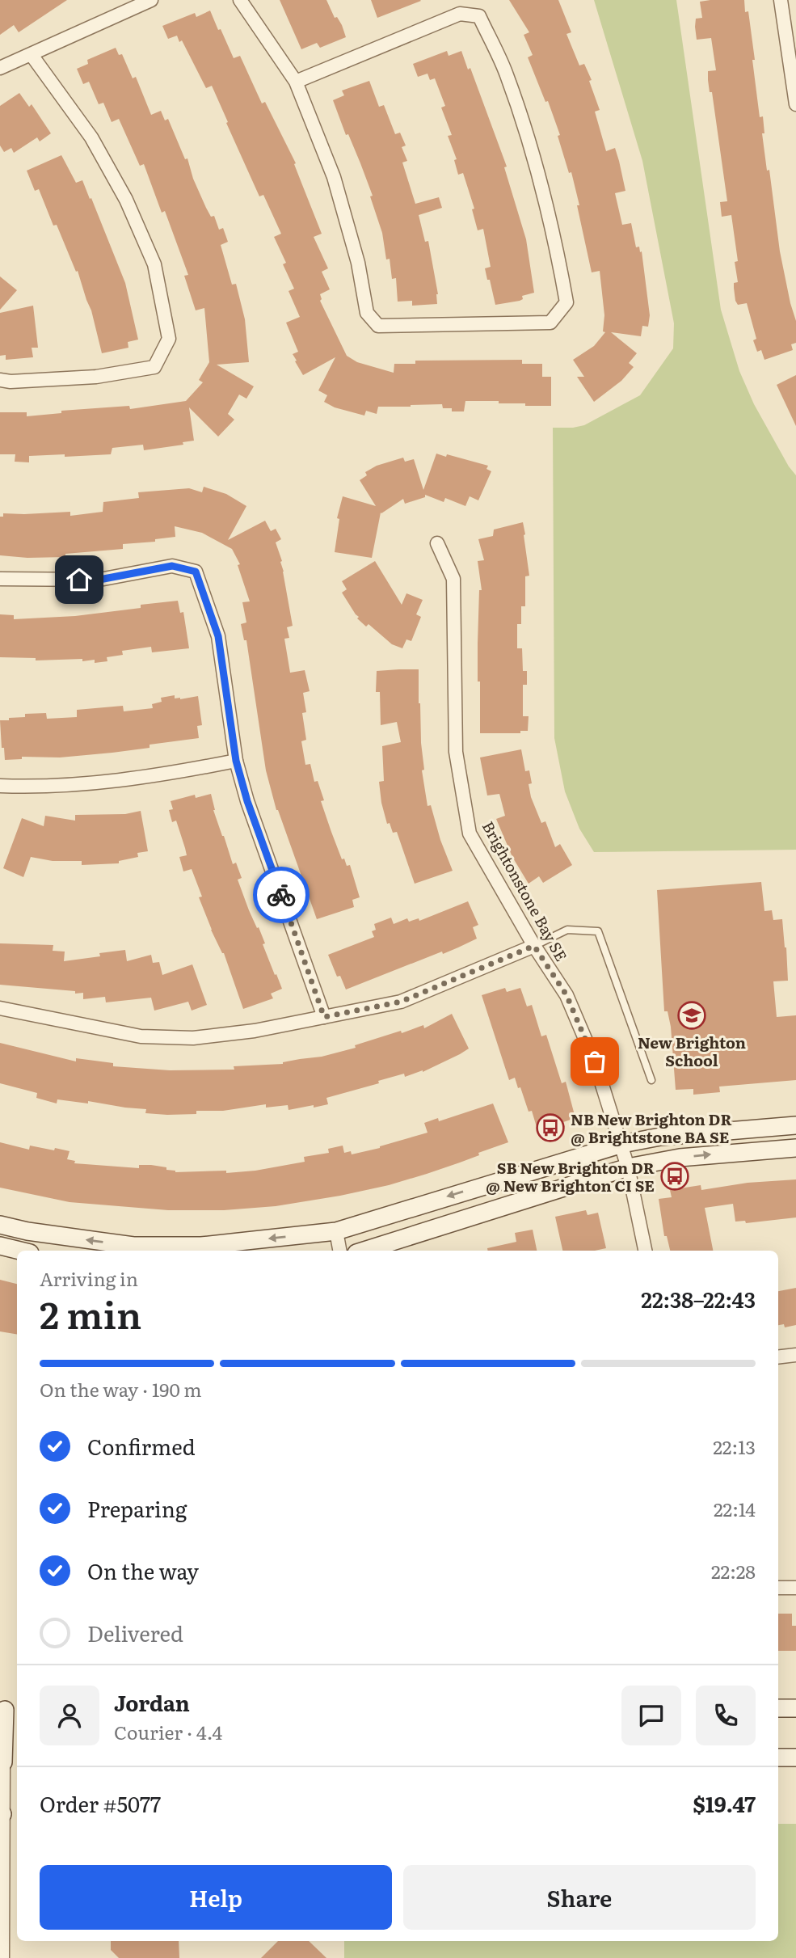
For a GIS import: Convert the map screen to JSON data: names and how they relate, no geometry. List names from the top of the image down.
{
  "streets": {
    "street": ["Brightonstone Bay SE"]
  },
  "places": {
    "school or university": ["New Brighton School"],
    "bus stop": ["NB New Brighton DR @ Brightstone BA SE", "SB New Brighton DR @ New Brighton CI SE"]
  },
  "page": {
    "heading": ["2 min", "Arriving in", "22:38–22:43"],
    "panel": [
      "Jordan",
      "Courier · 4.4",
      "Order #5077",
      "$19.47"
    ],
    "bar": "On the way · 190 m",
    "list": [
      ["Confirmed", "22:13"],
      ["Preparing", "22:14"],
      ["On the way", "22:28"],
      "Delivered"
    ],
    "buttons": ["Help", "Share"]
  }
}
